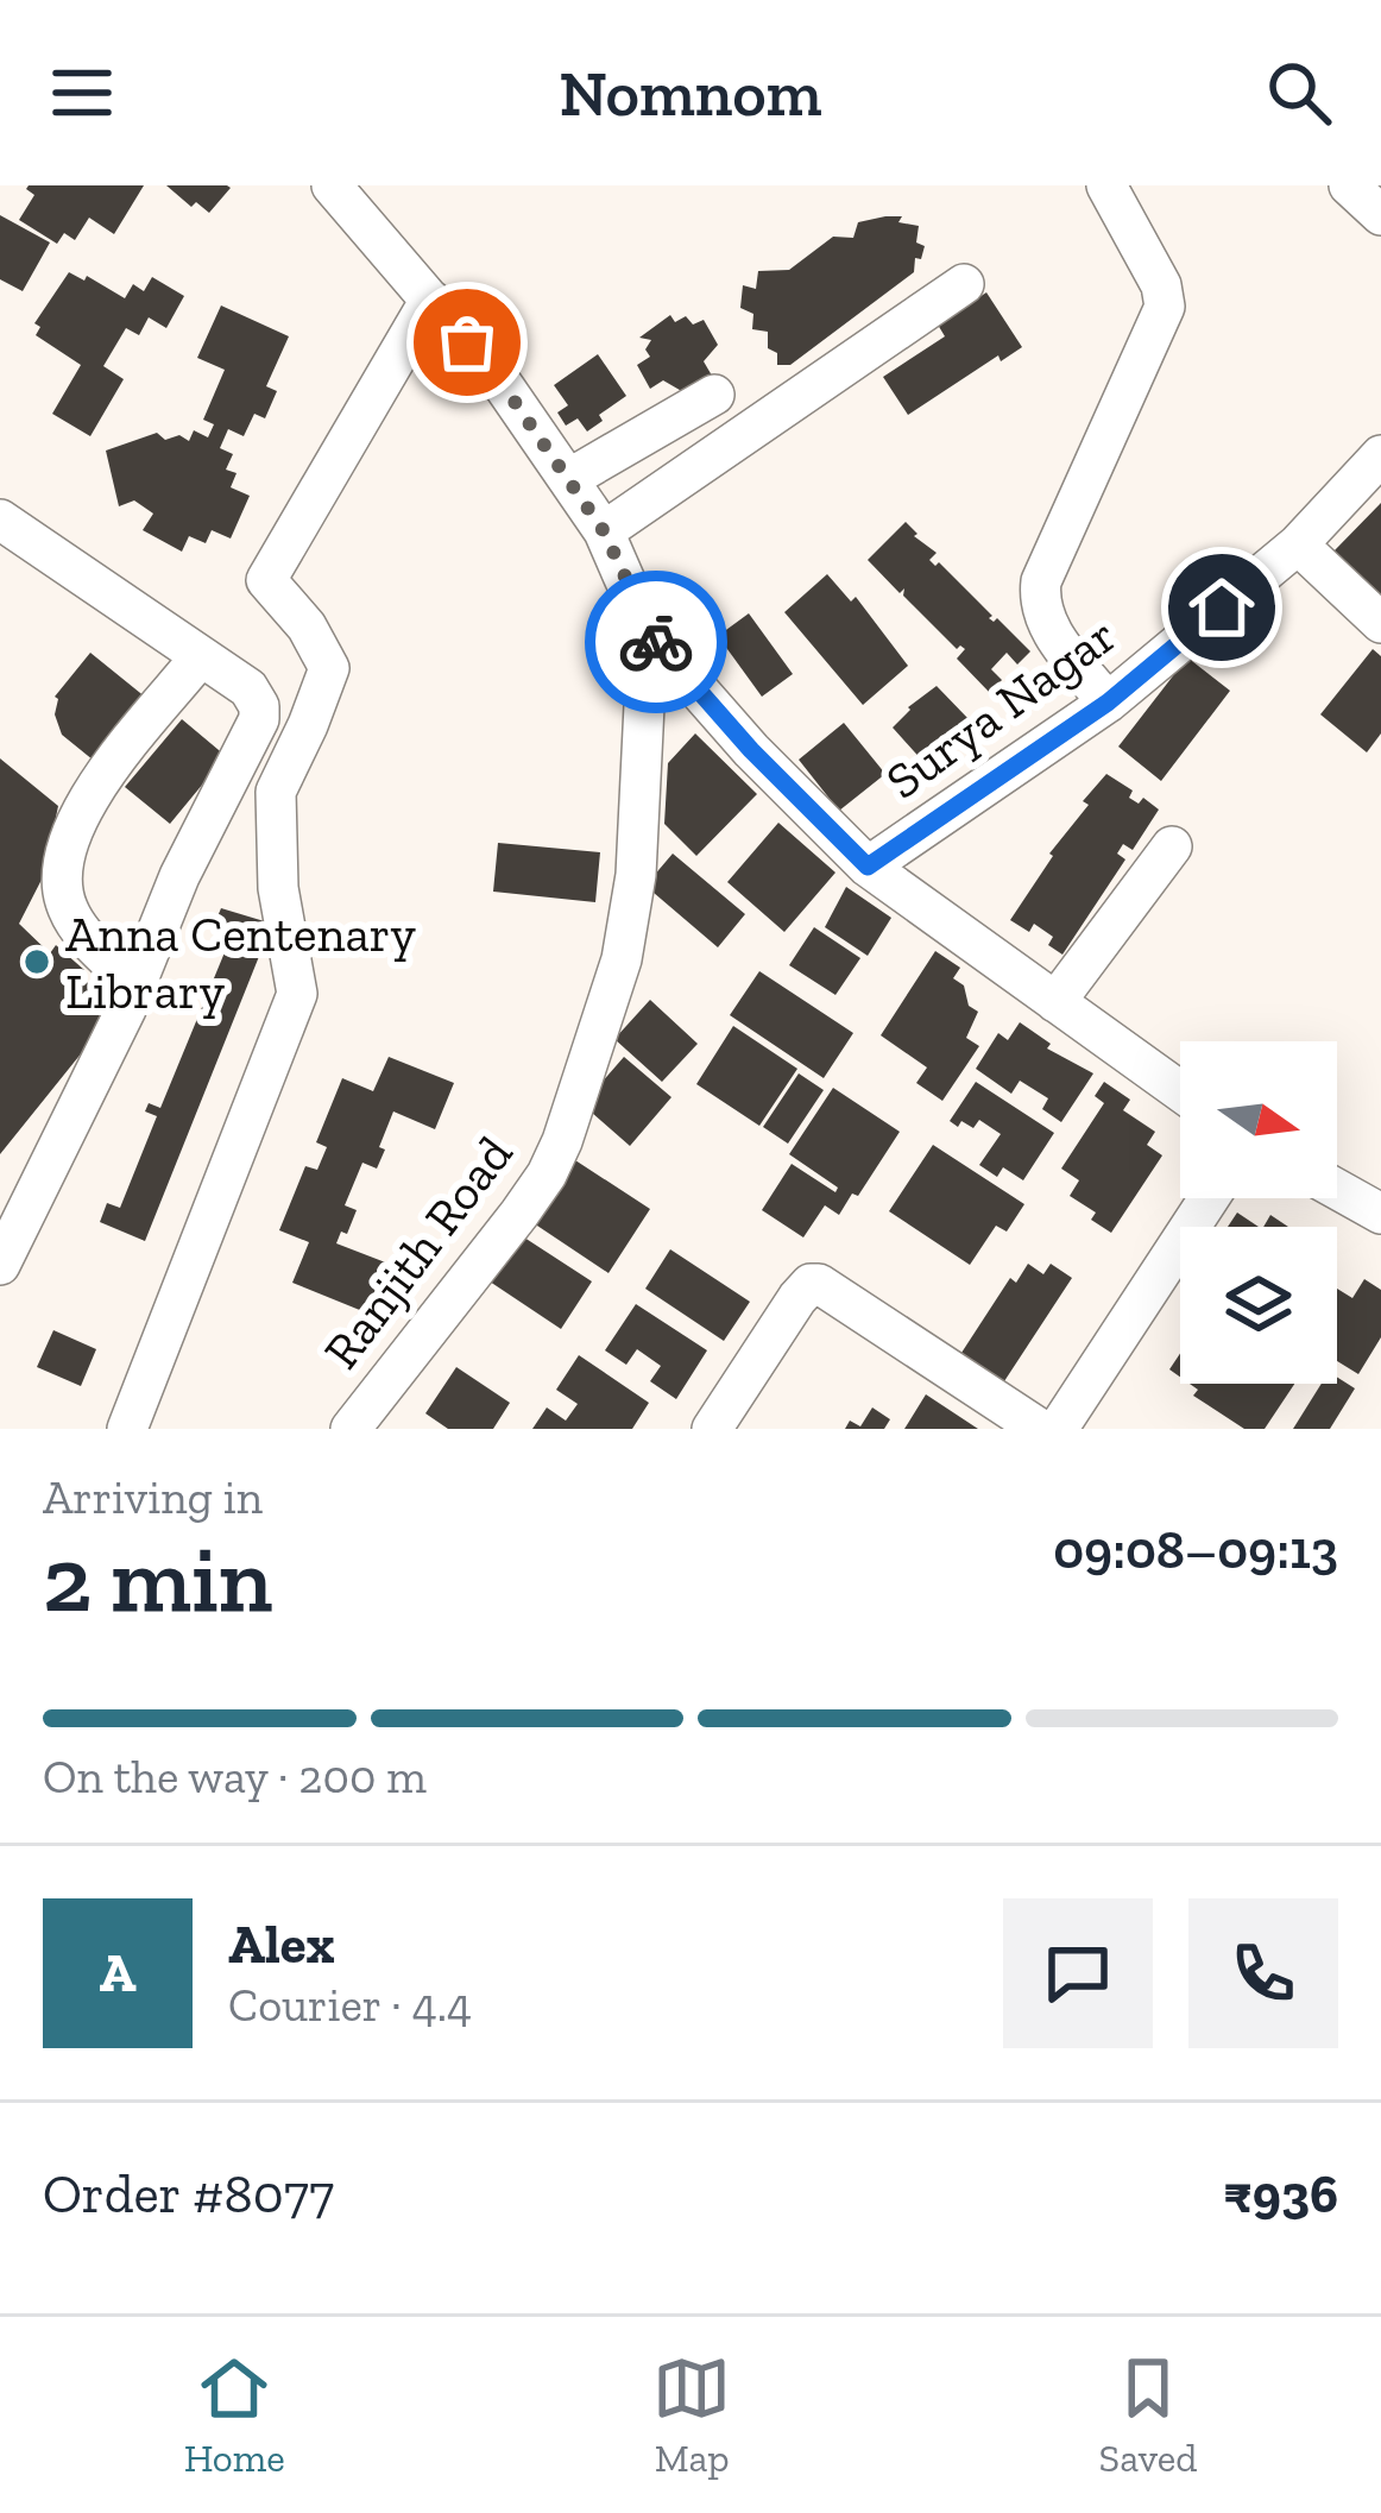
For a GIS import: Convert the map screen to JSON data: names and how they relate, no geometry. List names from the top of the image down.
{
  "streets": {
    "street": ["Surya Nagar", "Ranjith Road"]
  },
  "crossings": [
    ["Surya Nagar", "Ranjith Road"]
  ],
  "places": ["Anna Centenary Library"],
  "north": "right",
  "page": {
    "header": "Nomnom",
    "heading": ["2 min", "Arriving in", "09:08–09:13"],
    "panel": [
      "Alex",
      "Courier · 4.4",
      "Order #8077",
      "₹936"
    ],
    "bar": "On the way · 200 m",
    "round": "A",
    "tabs": ["Home", "Map", "Saved"]
  }
}
